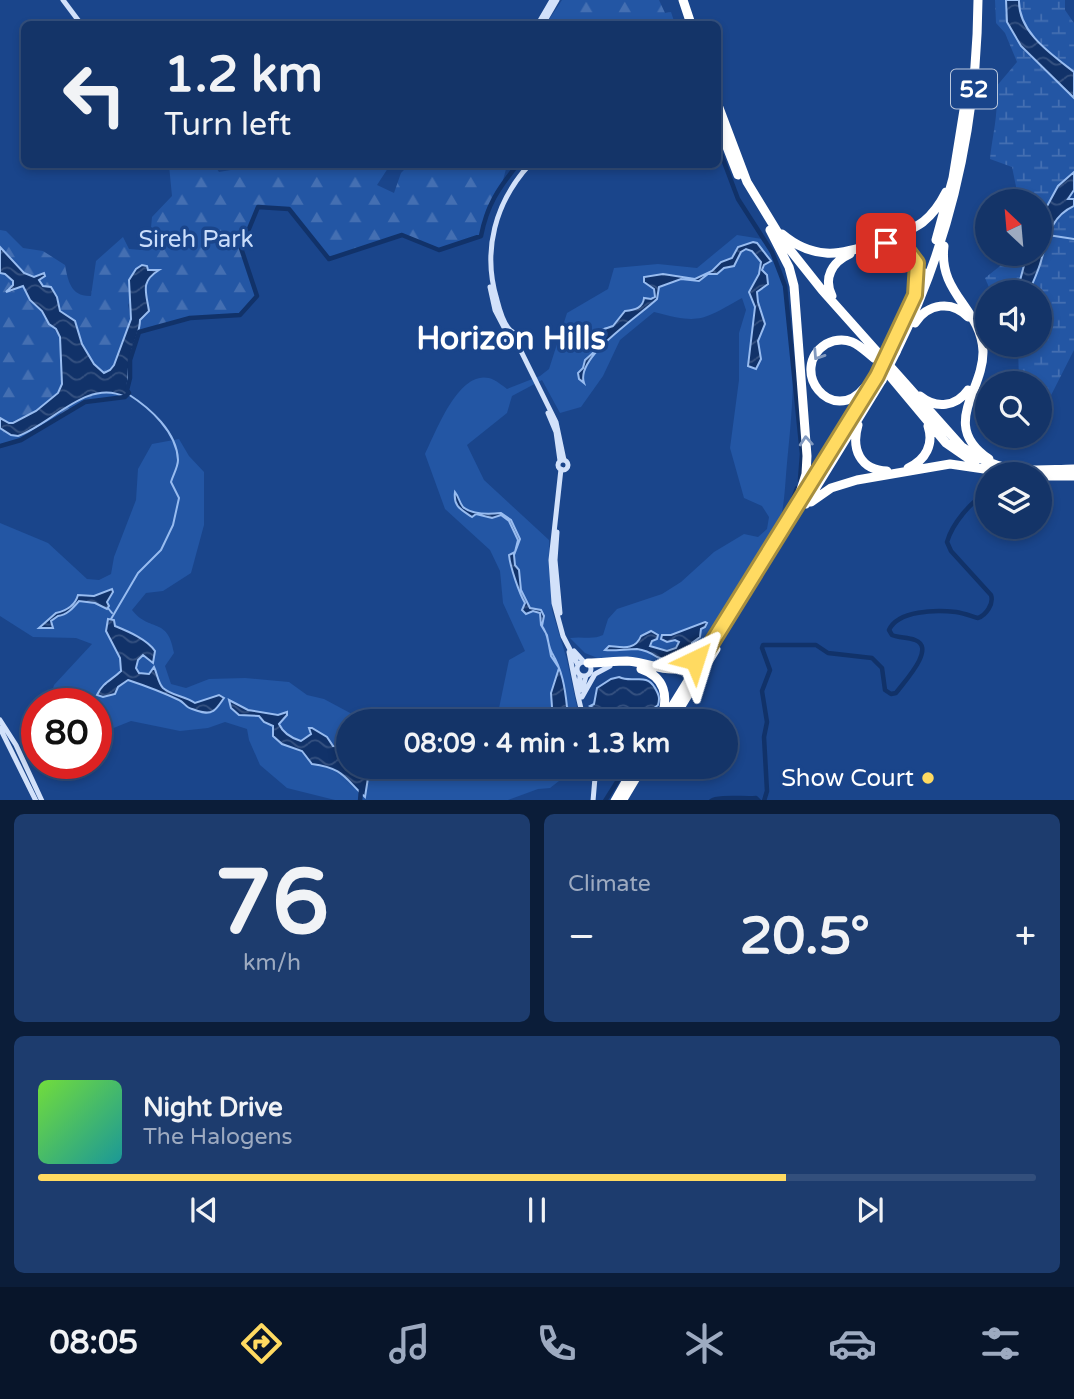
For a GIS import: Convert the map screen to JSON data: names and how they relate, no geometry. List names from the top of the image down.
{
  "streets": {
    "highway": ["52"]
  },
  "districts": ["Horizon Hills"],
  "parks": ["Sireh Park"],
  "places": ["Show Court"],
  "north": "top left",
  "page": {
    "turn": ["1.2 km", "Turn left"],
    "limit": "80",
    "trip": "08:09 · 4 min · 1.3 km",
    "tile": [
      ["76", "km/h"],
      "Climate"
    ],
    "heat": ["−", "20.5°", "+"],
    "song": ["Night Drive", "The Halogens"],
    "tabs": "08:05"
  }
}
